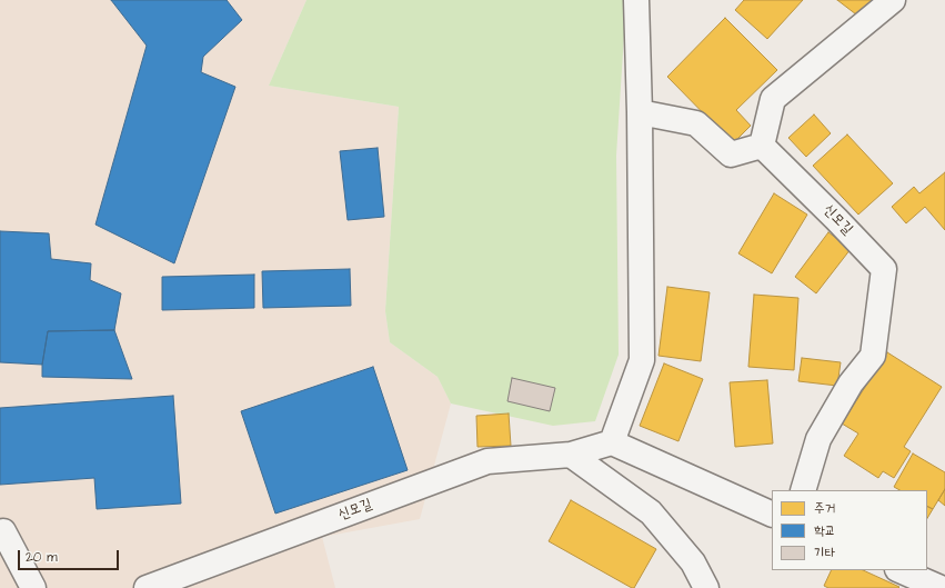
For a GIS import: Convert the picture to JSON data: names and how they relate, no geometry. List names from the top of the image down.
{
  "streets": {
    "street": ["신모길"]
  },
  "legend": ["주거", "학교", "기타"],
  "scale_bar": "20 m"
}
